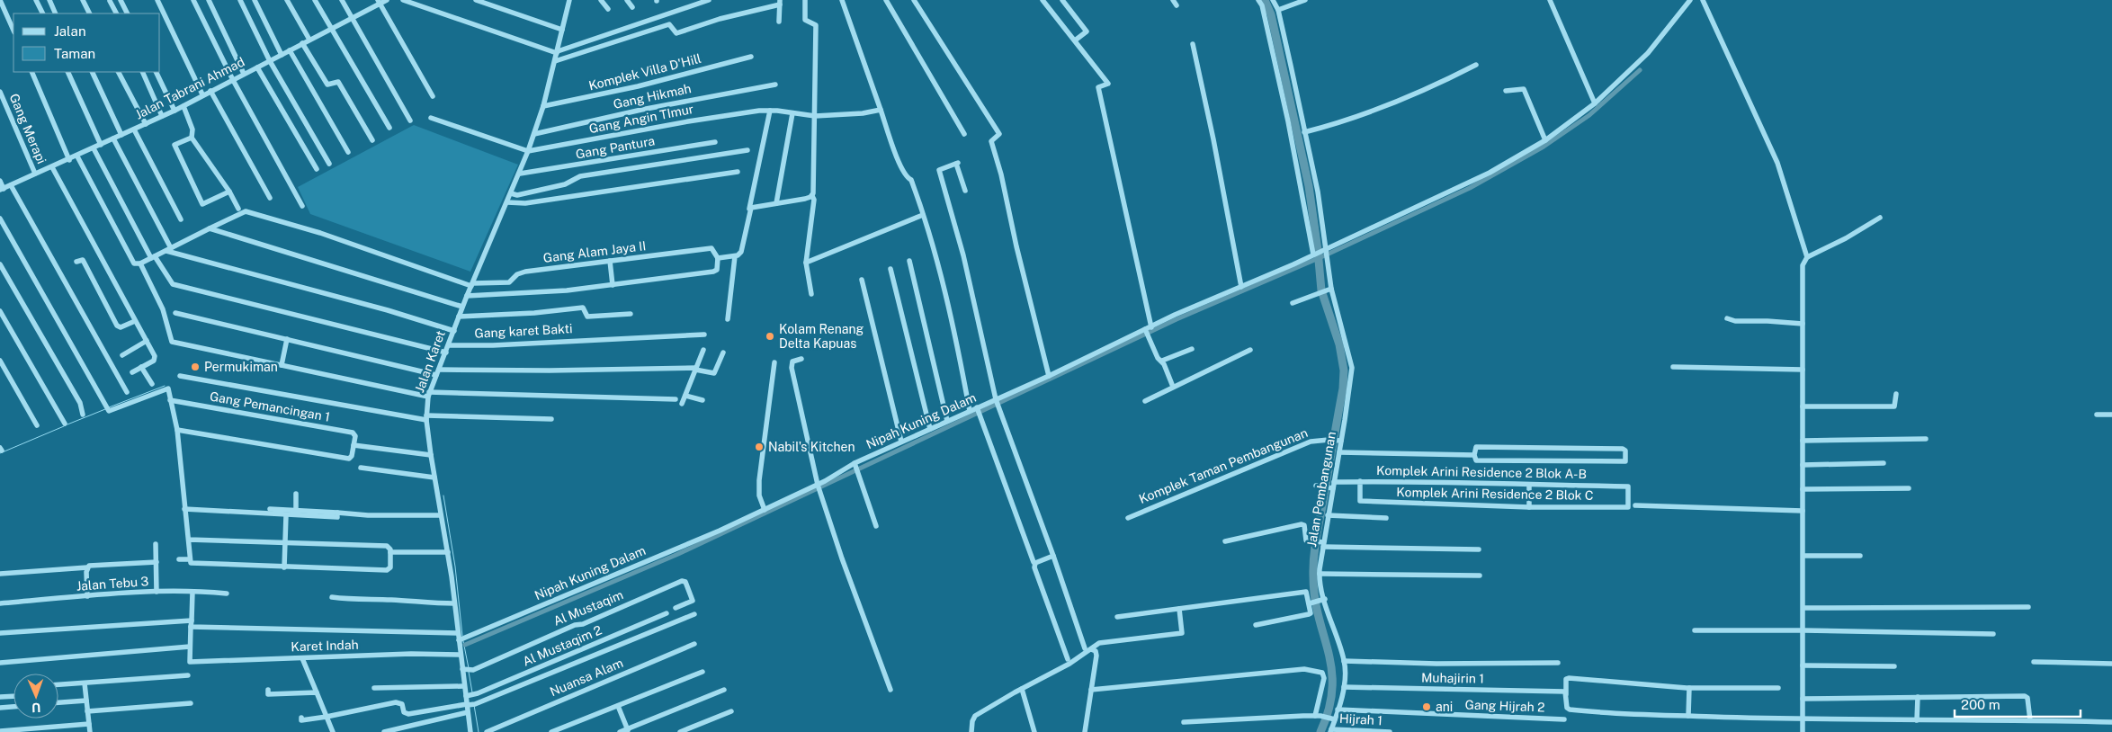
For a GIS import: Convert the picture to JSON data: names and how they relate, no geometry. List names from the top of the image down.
{
  "streets": {
    "street": [
      "Komplek Villa D'Hill",
      "Jalan Tabrani Ahmad",
      "Gang Hikmah",
      "Gang Angin TImur",
      "Gang Merapi",
      "Gang Pantura",
      "Gang Alam Jaya II",
      "Gang karet Bakti",
      "Jalan Karet",
      "Gang Pemancingan 1",
      "Nipah Kuning Dalam",
      "Komplek Taman Pembangunan",
      "Komplek Arini Residence 2 Blok A-B",
      "Jalan Pembangunan",
      "Komplek Arini Residence 2 Blok C",
      "Jalan Tebu 3",
      "Al Mustaqim",
      "Karet Indah",
      "Al Mustaqim 2",
      "Nuansa Alam",
      "Muhajirin 1",
      "Gang Hijrah 2",
      "Hijrah 1"
    ]
  },
  "crossings": [
    ["Komplek Villa D'Hill", "Jalan Karet"],
    ["Jalan Tabrani Ahmad", "Gang Merapi"],
    ["Gang Hikmah", "Jalan Karet"],
    ["Gang Angin TImur", "Jalan Karet"],
    ["Gang Pantura", "Jalan Karet"],
    ["Gang Alam Jaya II", "Jalan Karet"],
    ["Gang karet Bakti", "Jalan Karet"],
    ["Jalan Karet", "Nipah Kuning Dalam"],
    ["Jalan Karet", "Al Mustaqim"],
    ["Jalan Karet", "Karet Indah"],
    ["Jalan Karet", "Al Mustaqim 2"],
    ["Nipah Kuning Dalam", "Jalan Pembangunan"],
    ["Komplek Taman Pembangunan", "Jalan Pembangunan"],
    ["Komplek Arini Residence 2 Blok A-B", "Jalan Pembangunan"],
    ["Komplek Arini Residence 2 Blok A-B", "Komplek Arini Residence 2 Blok C"],
    ["Jalan Pembangunan", "Muhajirin 1"],
    ["Jalan Pembangunan", "Gang Hijrah 2"],
    ["Jalan Pembangunan", "Hijrah 1"]
  ],
  "places": [
    "Kolam Renang Delta Kapuas",
    "Permukiman",
    "Nabil's Kitchen",
    "ani"
  ],
  "legend": ["Jalan", "Taman"],
  "scale_bar": "200 m",
  "north": "bottom"
}
